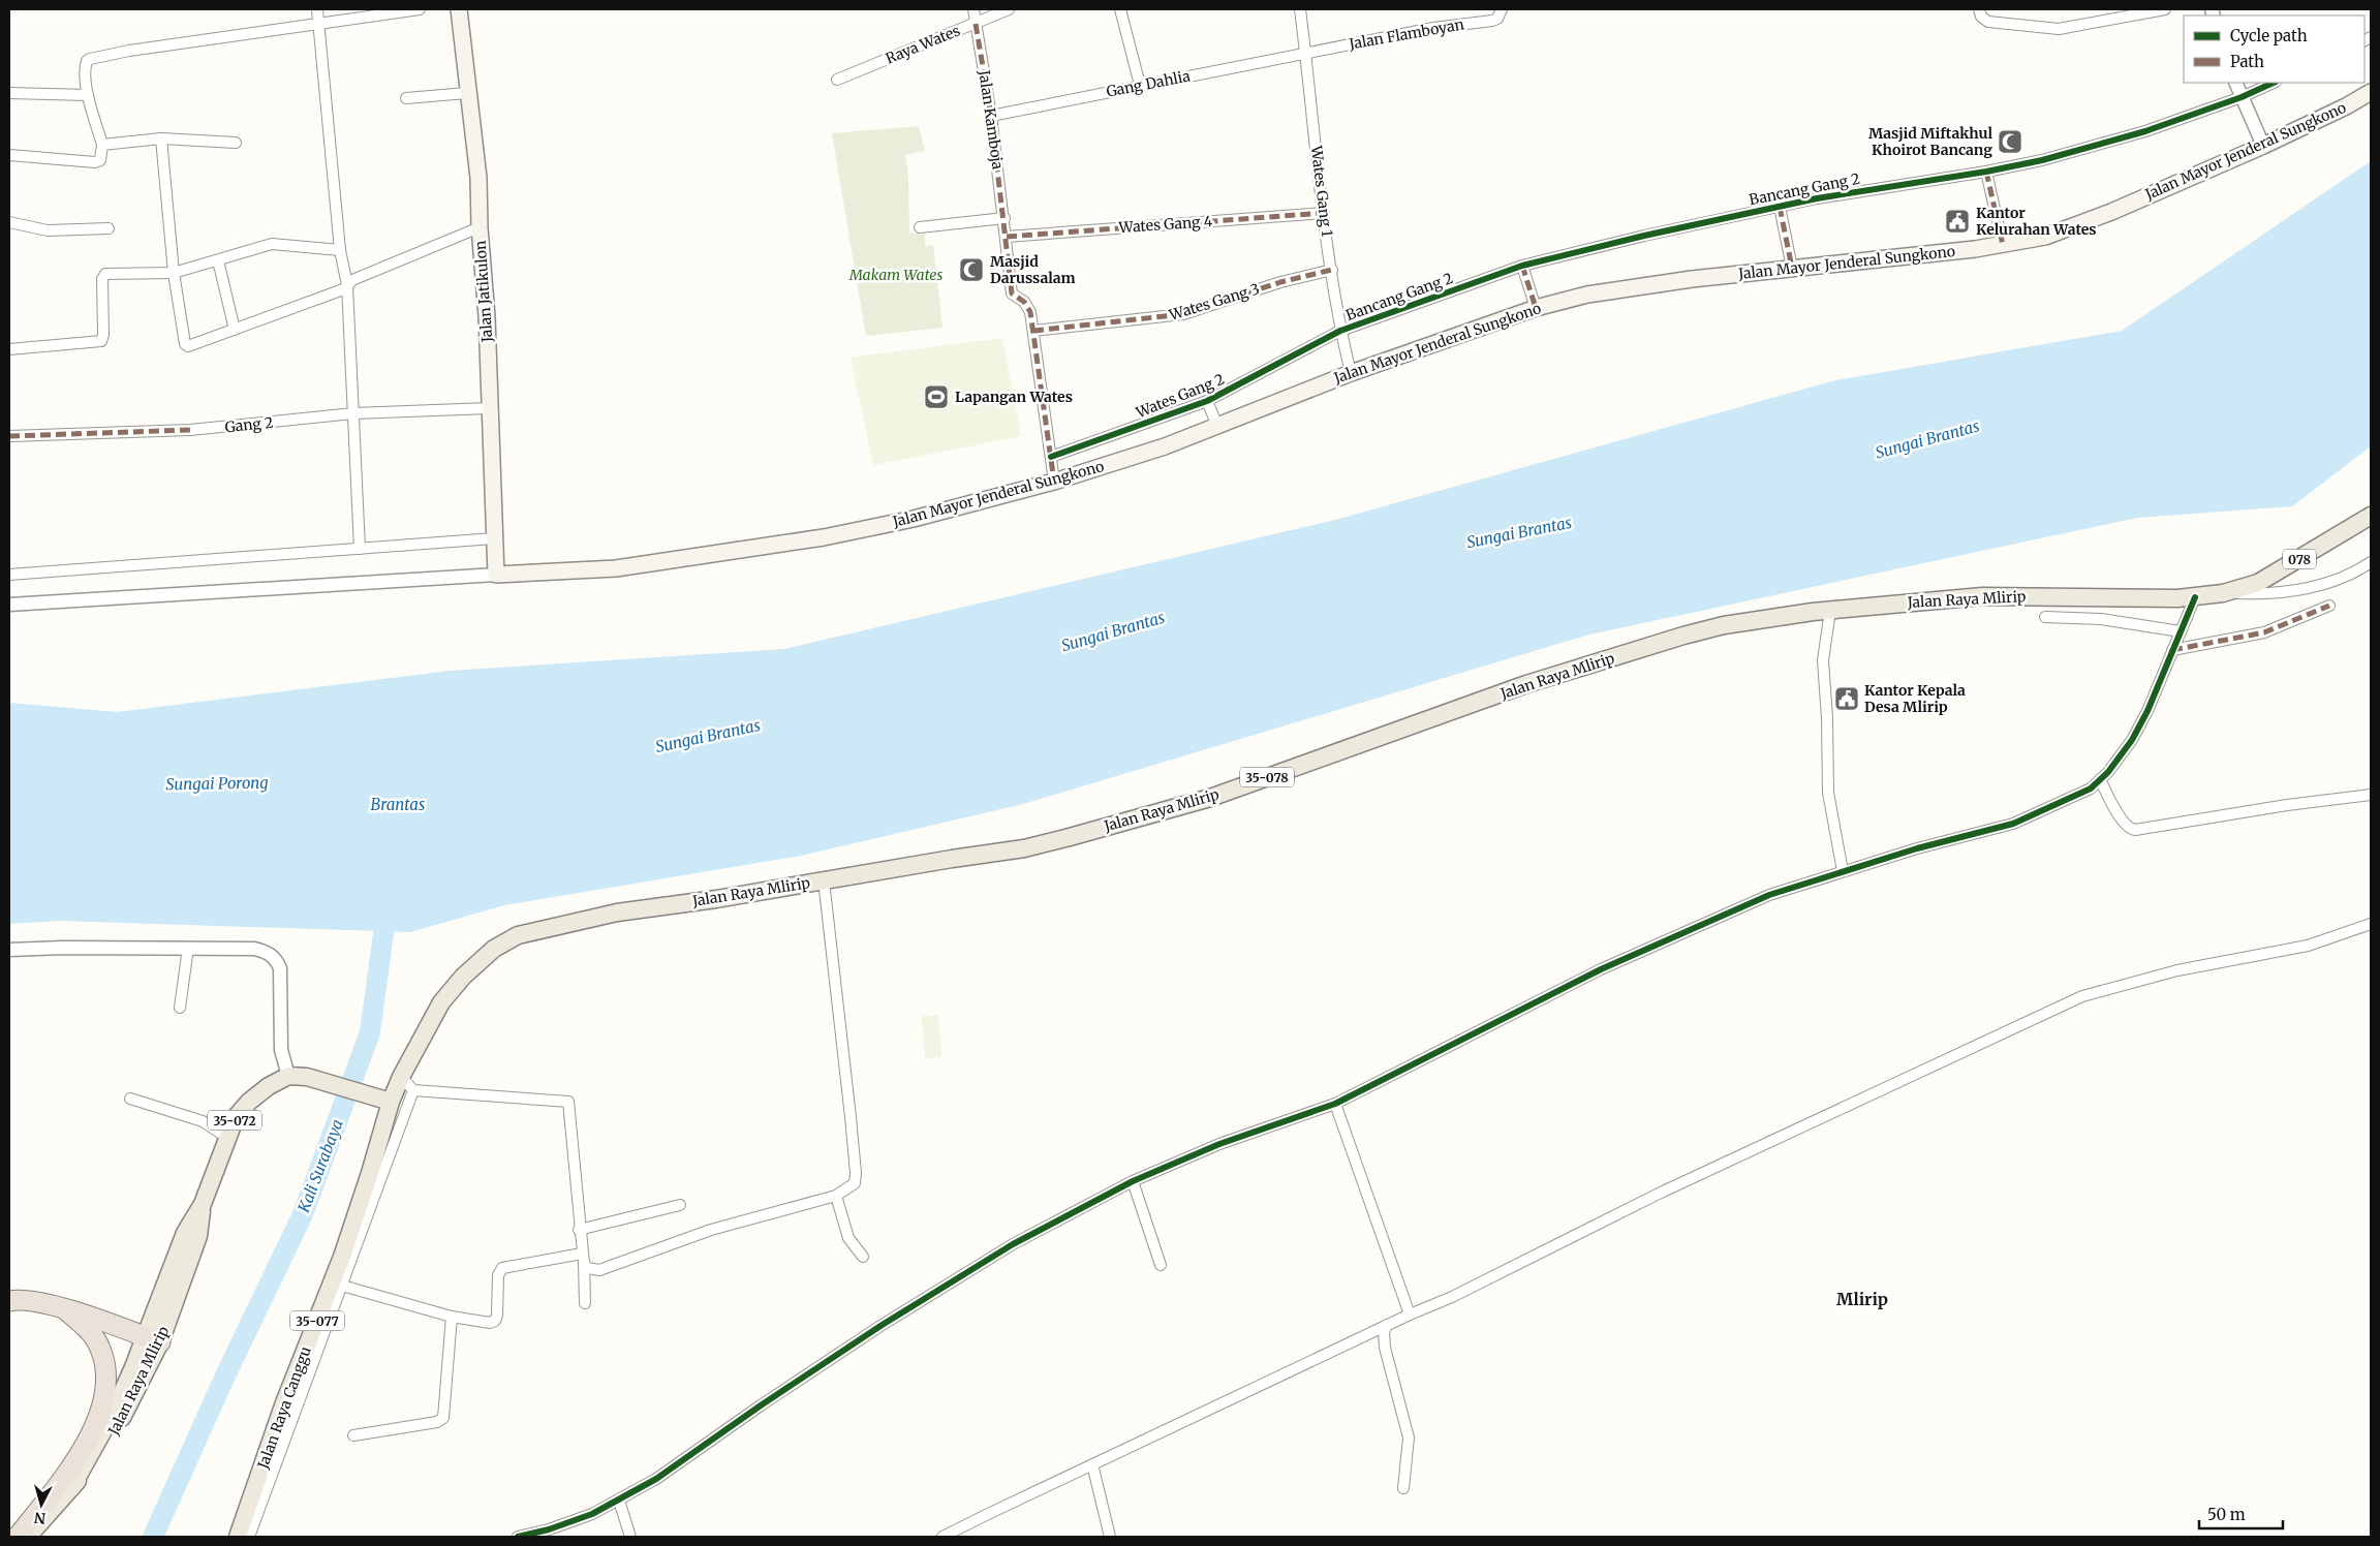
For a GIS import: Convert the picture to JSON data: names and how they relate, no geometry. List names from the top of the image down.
{
  "streets": {
    "main road": [
      "Jalan Mayor Jenderal Sungkono",
      "Jalan Jatikulon",
      "078",
      "Jalan Raya Mlirip",
      "35-078",
      "35-072",
      "35-077",
      "Jalan Raya Canggu"
    ],
    "street": [
      "Jalan Flamboyan",
      "Raya Wates",
      "Gang Dahlia",
      "Jalan Kamboja",
      "Bancang Gang 2",
      "Wates Gang 1",
      "Wates Gang 4",
      "Wates Gang 3",
      "Wates Gang 2",
      "Gang 2"
    ]
  },
  "crossings": [
    ["Jalan Flamboyan", "Gang Dahlia"],
    ["Jalan Flamboyan", "Wates Gang 1"],
    ["Raya Wates", "Jalan Kamboja"],
    ["Gang Dahlia", "Jalan Kamboja"],
    ["Gang Dahlia", "Wates Gang 1"],
    ["Jalan Kamboja", "Jalan Mayor Jenderal Sungkono"],
    ["Jalan Kamboja", "Wates Gang 4"],
    ["Jalan Kamboja", "Wates Gang 3"],
    ["Jalan Kamboja", "Wates Gang 2"],
    ["Jalan Mayor Jenderal Sungkono", "Wates Gang 1"],
    ["Jalan Mayor Jenderal Sungkono", "Jalan Jatikulon"],
    ["Bancang Gang 2", "Wates Gang 1"],
    ["Bancang Gang 2", "Wates Gang 2"],
    ["Wates Gang 1", "Wates Gang 4"],
    ["Wates Gang 1", "Wates Gang 3"],
    ["Wates Gang 1", "Wates Gang 2"],
    ["Jalan Jatikulon", "Gang 2"],
    ["Jalan Raya Mlirip", "Jalan Raya Canggu"]
  ],
  "districts": ["Mlirip"],
  "water": [
    "Sungai Brantas",
    "Sungai Porong",
    "Brantas",
    "Kali Surabaya"
  ],
  "parks": ["Makam Wates"],
  "places": {
    "mosque": ["Masjid Miftakhul Khoirot Bancang", "Masjid Darussalam"],
    "public building": ["Kantor Kelurahan Wates", "Kantor Kepala Desa Mlirip"],
    "sports": ["Lapangan Wates"]
  },
  "legend": ["Cycle path", "Path"],
  "scale_bar": "50 m",
  "north": "bottom"
}
